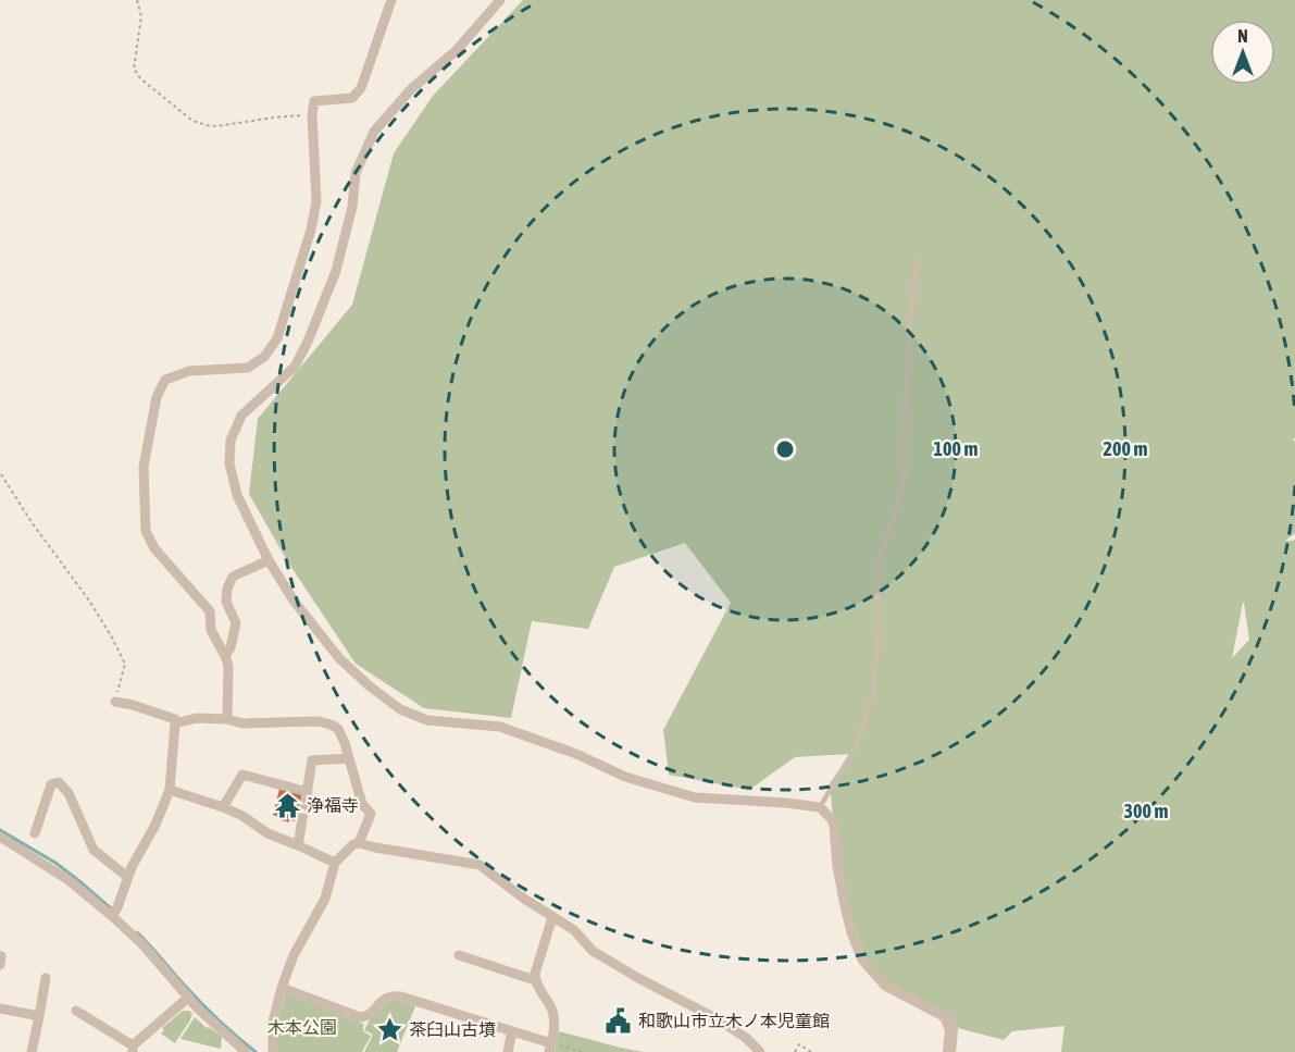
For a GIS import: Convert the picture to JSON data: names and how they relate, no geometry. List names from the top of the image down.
{
  "parks": ["木本公園"],
  "places": {
    "temple": ["浄福寺"],
    "public building": ["和歌山市立木ノ本児童館"],
    "place": ["茶臼山古墳"]
  },
  "north": "top",
  "rings": ["100 m", "200 m", "300 m"]
}
